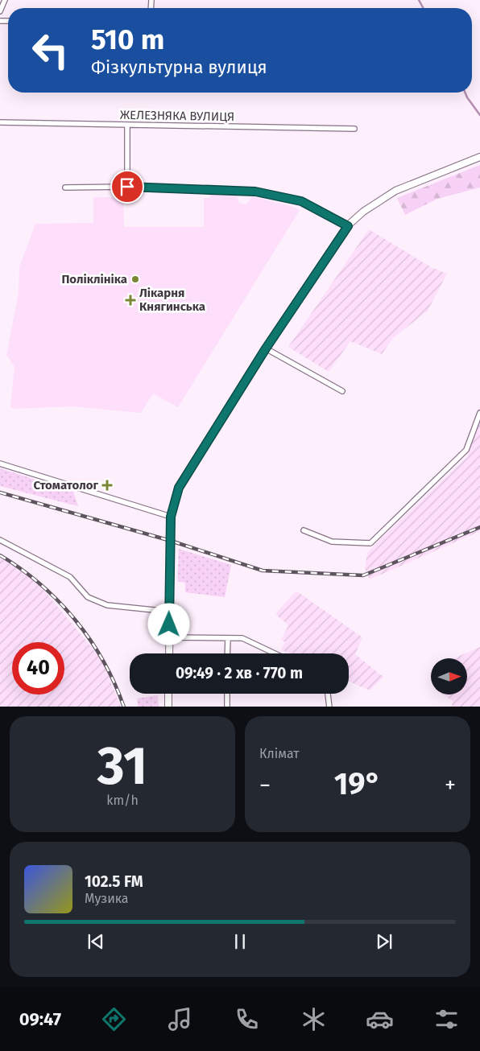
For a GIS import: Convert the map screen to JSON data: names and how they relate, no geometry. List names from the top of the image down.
{
  "streets": {
    "street": ["ЖЕЛЕЗНЯКА ВУЛИЦЯ"]
  },
  "places": {
    "other": ["Поліклініка"],
    "health": ["Лікарня Княгинська", "Стоматолог"]
  },
  "north": "right",
  "page": {
    "turn": ["510 m", "Фізкультурна вулиця"],
    "limit": "40",
    "trip": "09:49 · 2 хв · 770 m",
    "tile": [
      ["31", "km/h"],
      "Клімат"
    ],
    "heat": ["−", "19°", "+"],
    "song": ["102.5 FM", "Музика"],
    "tabs": "09:47"
  }
}
